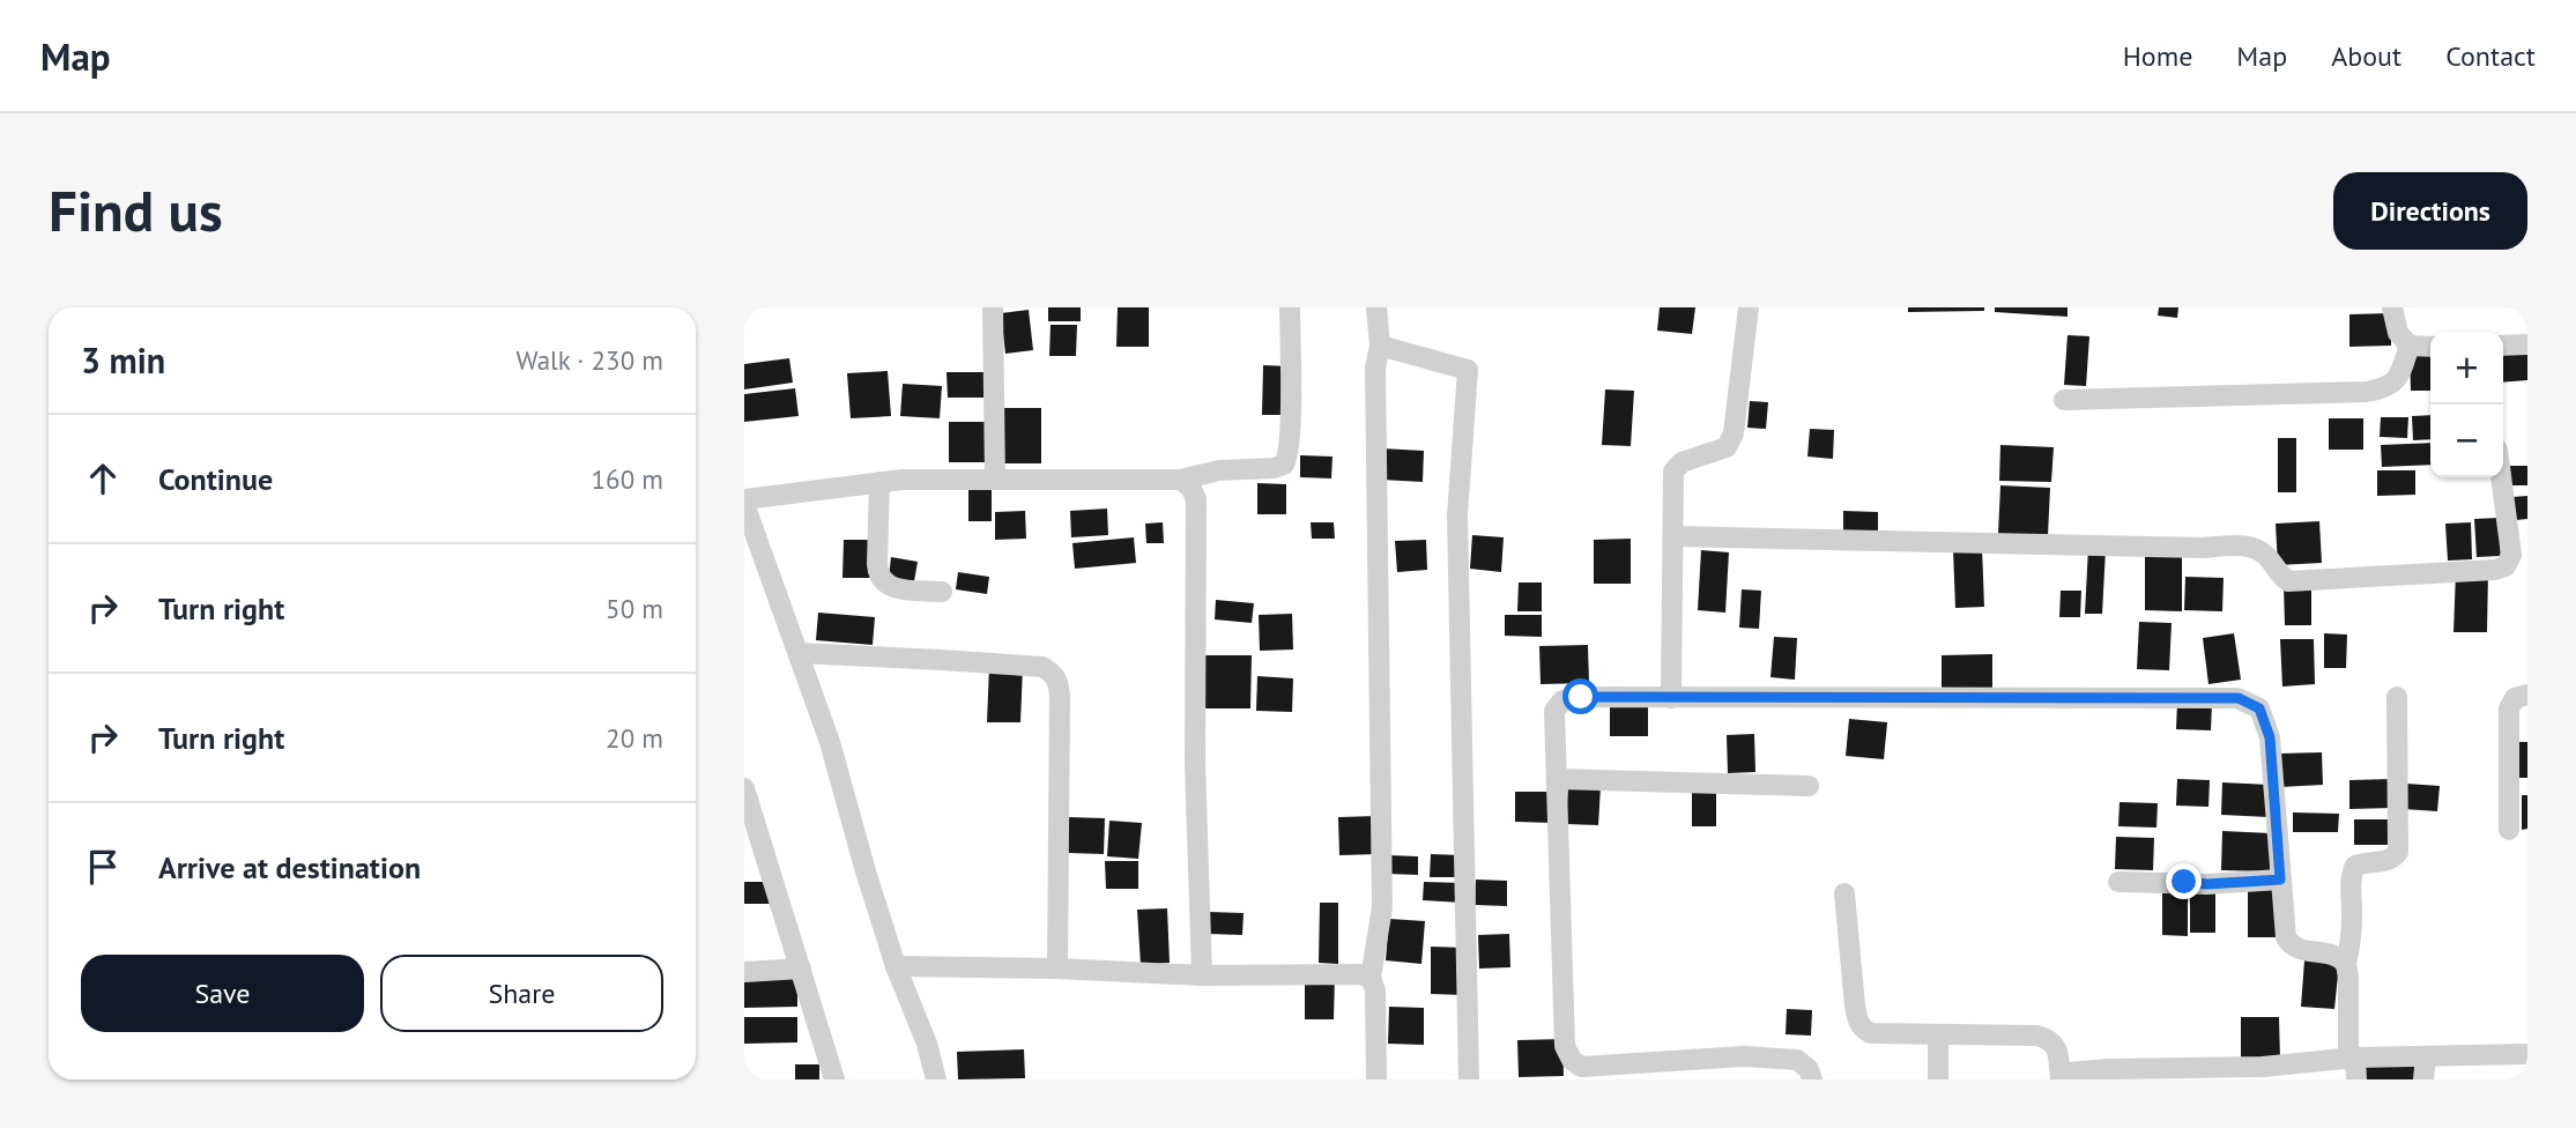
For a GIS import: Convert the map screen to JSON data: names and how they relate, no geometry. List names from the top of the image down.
{
  "page": {
    "header": "Map",
    "nav": [
      "Home",
      "Map",
      "About",
      "Contact"
    ],
    "buttons": [
      "Directions",
      ["Save", "Share"]
    ],
    "title": "Find us",
    "heading": ["3 min", "Walk · 230 m"],
    "map_buttons": ["+", "−"],
    "list": [
      ["Continue", "160 m"],
      ["Turn right", "50 m"],
      ["Turn right", "20 m"],
      "Arrive at destination"
    ]
  }
}
